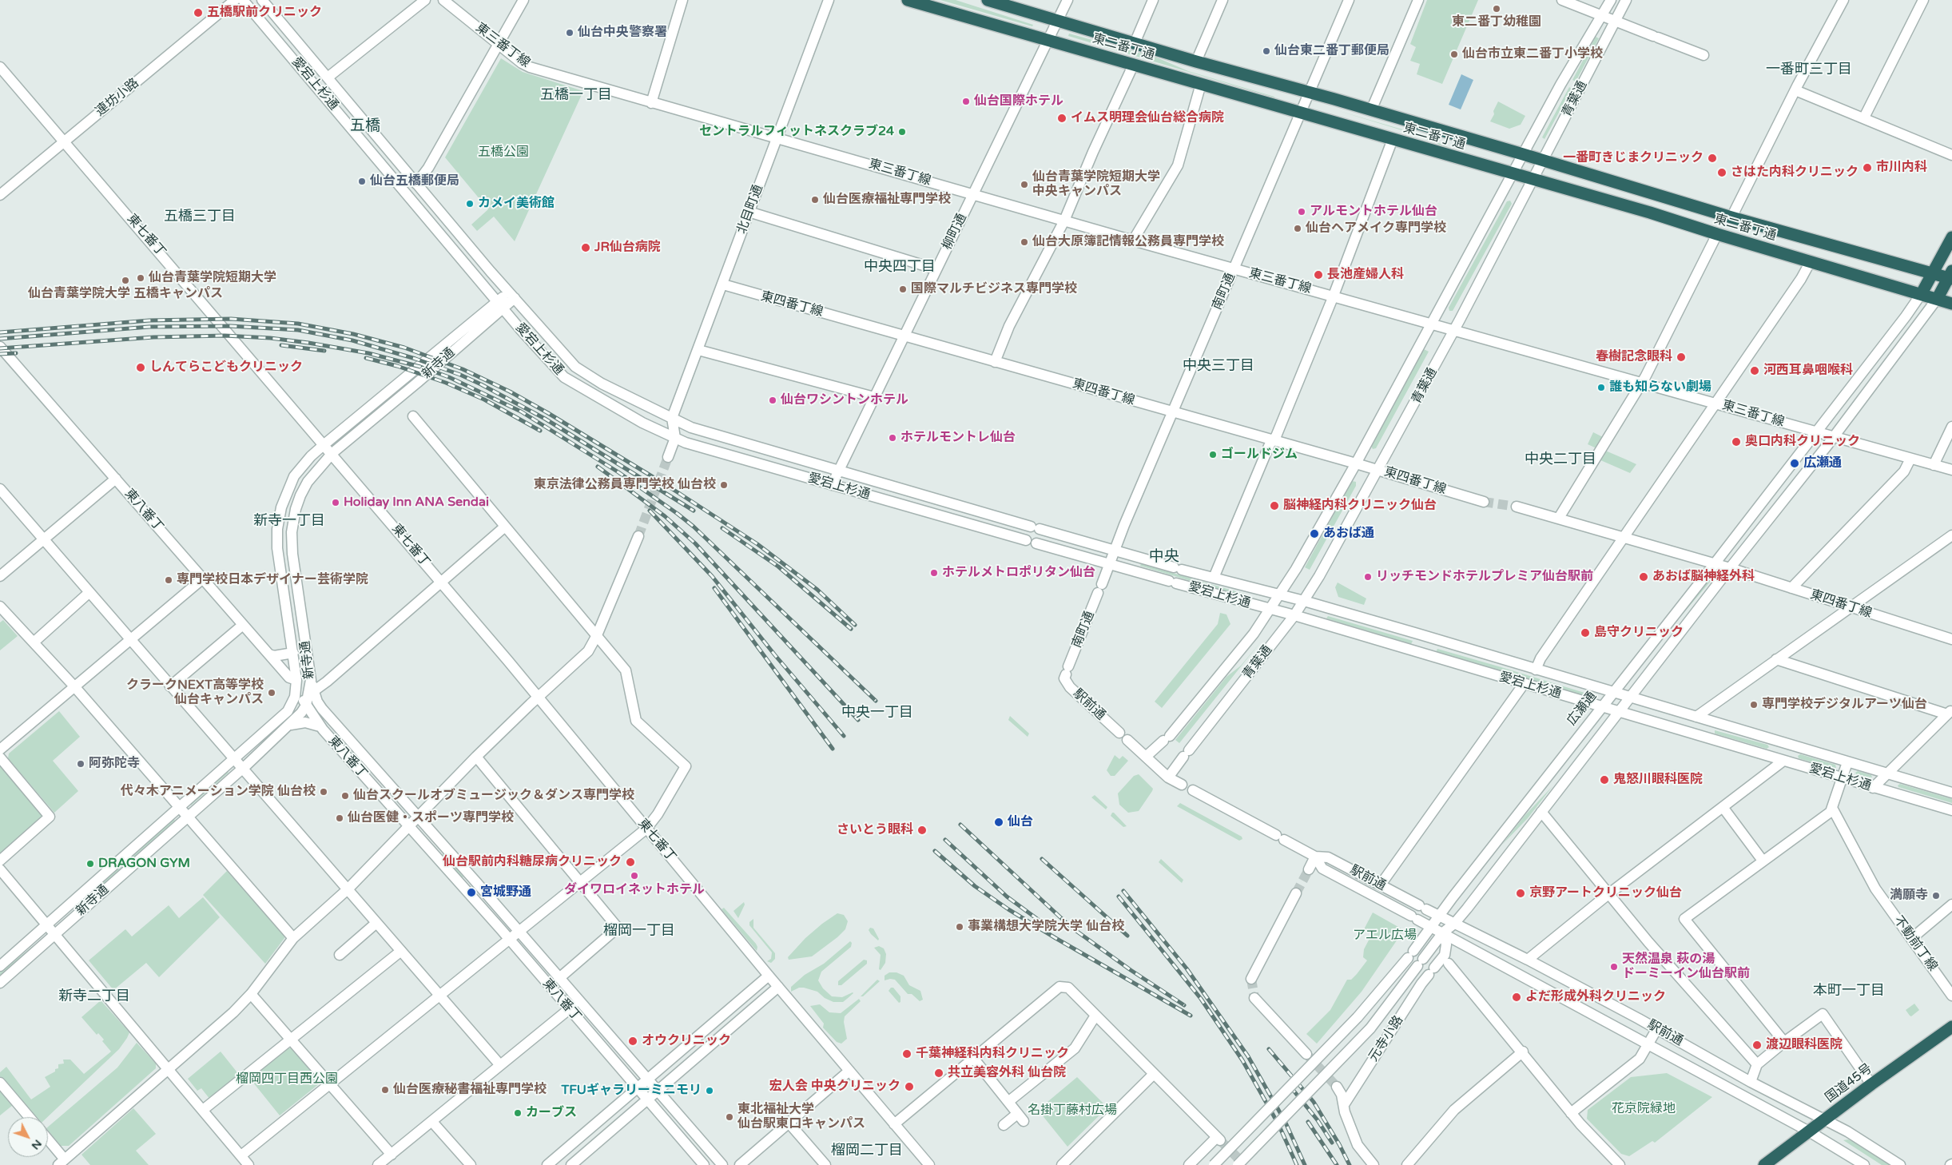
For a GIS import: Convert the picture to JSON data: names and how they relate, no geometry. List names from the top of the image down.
{
  "streets": {
    "highway": ["東二番丁通", "広瀬通", "国道45号"],
    "street": [
      "東三番丁線",
      "愛宕上杉通",
      "連坊小路",
      "青葉通",
      "北目町通",
      "柳町通",
      "東七番丁",
      "南町通",
      "東四番丁線",
      "新寺通",
      "東八番丁",
      "駅前通",
      "不動前丁線",
      "元寺小路"
    ]
  },
  "crossings": [
    ["東三番丁線", "青葉通"],
    ["東三番丁線", "北目町通"],
    ["東三番丁線", "柳町通"],
    ["東三番丁線", "南町通"],
    ["東三番丁線", "広瀬通"],
    ["東二番丁通", "青葉通"],
    ["東二番丁通", "柳町通"],
    ["東二番丁通", "南町通"],
    ["東二番丁通", "広瀬通"],
    ["愛宕上杉通", "青葉通"],
    ["愛宕上杉通", "北目町通"],
    ["愛宕上杉通", "柳町通"],
    ["愛宕上杉通", "南町通"],
    ["愛宕上杉通", "新寺通"],
    ["愛宕上杉通", "広瀬通"],
    ["連坊小路", "東七番丁"],
    ["青葉通", "東四番丁線"],
    ["北目町通", "東四番丁線"],
    ["柳町通", "東四番丁線"],
    ["東七番丁", "新寺通"],
    ["南町通", "東四番丁線"],
    ["南町通", "駅前通"],
    ["東四番丁線", "広瀬通"],
    ["新寺通", "東八番丁"],
    ["駅前通", "広瀬通"],
    ["駅前通", "国道45号"]
  ],
  "districts": [
    "一番町三丁目",
    "五橋一丁目",
    "五橋",
    "五橋三丁目",
    "中央四丁目",
    "中央三丁目",
    "中央二丁目",
    "新寺一丁目",
    "中央",
    "中央一丁目",
    "榴岡一丁目",
    "本町一丁目",
    "新寺二丁目",
    "榴岡二丁目"
  ],
  "parks": [
    "五橋公園",
    "アエル広場",
    "榴岡四丁目西公園",
    "花京院緑地",
    "名掛丁藤村広場"
  ],
  "places": [
    "東二番丁幼稚園",
    "五橋駅前クリニック",
    "仙台中央警察署",
    "仙台東二番丁郵便局",
    "仙台市立東二番丁小学校",
    "仙台国際ホテル",
    "イムス明理会仙台総合病院",
    "セントラルフィットネスクラブ24",
    "一番町きじまクリニック",
    "市川内科",
    "さはた内科クリニック",
    "仙台五橋郵便局",
    "仙台青葉学院短期大学 中央キャンパス",
    "仙台医療福祉専門学校",
    "カメイ美術館",
    "アルモントホテル仙台",
    "仙台ヘアメイク専門学校",
    "仙台大原簿記情報公務員専門学校",
    "JR仙台病院",
    "長池産婦人科",
    "仙台青葉学院短期大学",
    "仙台青葉学院大学 五橋キャンパス",
    "国際マルチビジネス専門学校",
    "春樹記念眼科",
    "しんてらこどもクリニック",
    "河西耳鼻咽喉科",
    "誰も知らない劇場",
    "仙台ワシントンホテル",
    "ホテルモントレ仙台",
    "奥口内科クリニック",
    "ゴールドジム",
    "広瀬通",
    "東京法律公務員専門学校 仙台校",
    "Holiday Inn ANA Sendai",
    "脳神経内科クリニック仙台",
    "あおば通",
    "ホテルメトロポリタン仙台",
    "リッチモンドホテルプレミア仙台駅前",
    "あおば脳神経外科",
    "専門学校日本デザイナー芸術学院",
    "島守クリニック",
    "クラークNEXT高等学校 仙台キャンパス",
    "専門学校デジタルアーツ仙台",
    "阿弥陀寺",
    "鬼怒川眼科医院",
    "代々木アニメーション学院 仙台校",
    "仙台スクールオブミュージック＆ダンス専門学校",
    "仙台医健・スポーツ専門学校",
    "仙台",
    "さいとう眼科",
    "仙台駅前内科糖尿病クリニック",
    "DRAGON GYM",
    "ダイワロイネットホテル",
    "宮城野通",
    "京野アートクリニック仙台",
    "満願寺",
    "事業構想大学院大学 仙台校",
    "天然温泉 萩の湯 ドーミーイン仙台駅前",
    "よだ形成外科クリニック",
    "オウクリニック",
    "渡辺眼科医院",
    "千葉神経科内科クリニック",
    "共立美容外科 仙台院",
    "宏人会 中央クリニック",
    "仙台医療秘書福祉専門学校",
    "TFUギャラリーミニモリ",
    "カーブス",
    "東北福祉大学 仙台駅東口キャンパス"
  ],
  "north": "bottom right"
}
